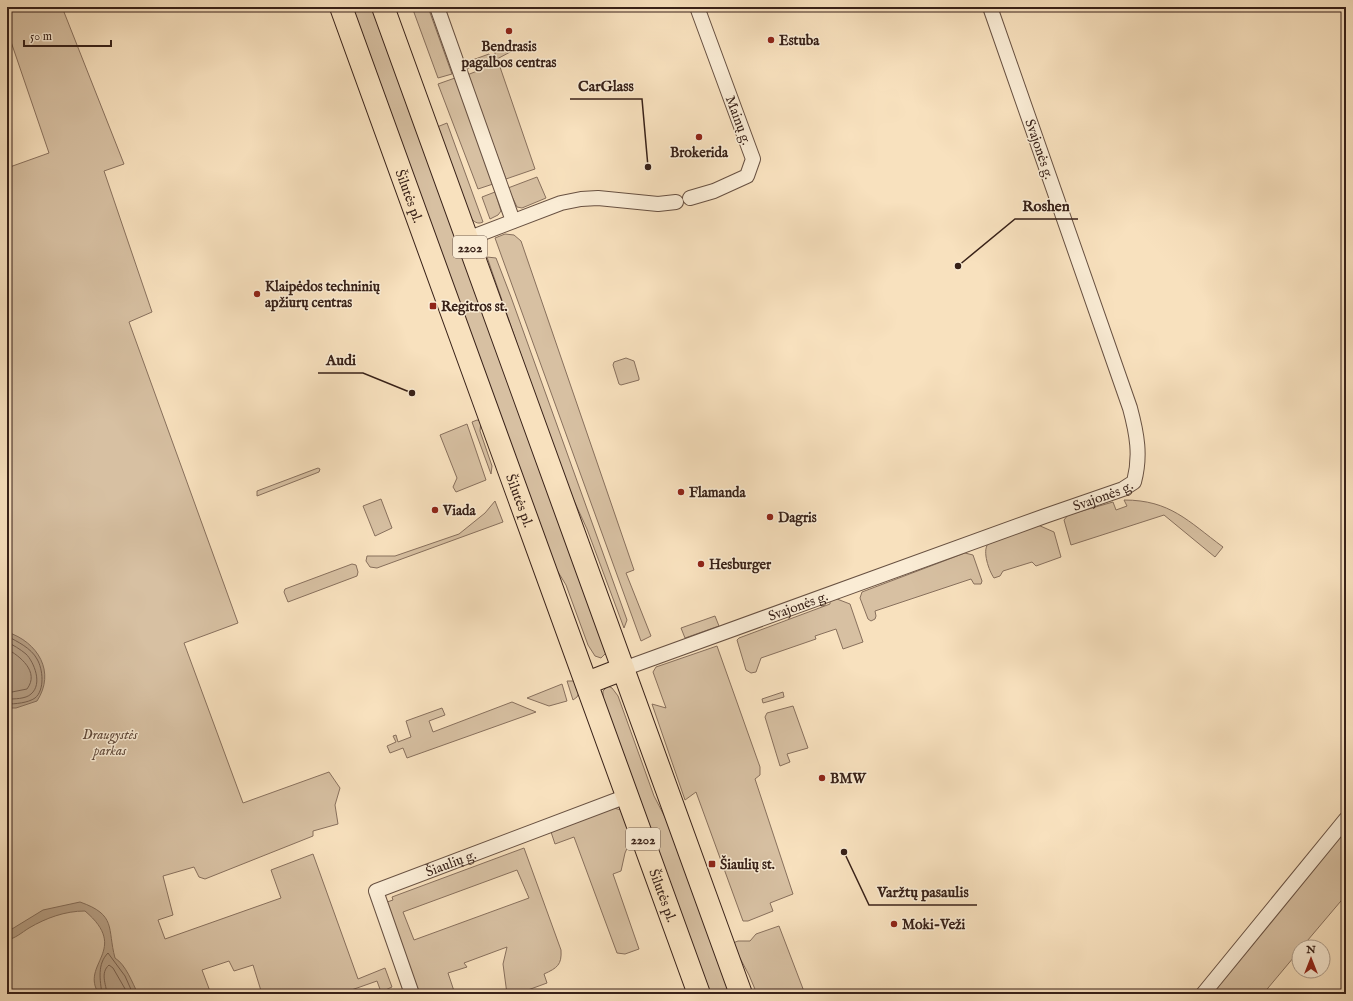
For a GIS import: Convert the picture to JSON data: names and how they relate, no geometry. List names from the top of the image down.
{
  "streets": {
    "main road": ["Šilutės pl.", "2202"],
    "street": ["Mainų g.", "Svajonės g.", "Šiaulių g."]
  },
  "crossings": [
    ["Mainų g.", "2202"],
    ["Svajonės g.", "2202"],
    ["Šilutės pl.", "Šiaulių g."]
  ],
  "parks": ["Draugystės parkas"],
  "places": {
    "other": [
      "Bendrasis pagalbos centras",
      "Estuba",
      "Brokerida",
      "CarGlass",
      "Roshen",
      "Klaipėdos techninių apžiurų centras",
      "Audi",
      "Flamanda",
      "Viada",
      "Dagris",
      "Hesburger",
      "BMW",
      "Varžtų pasaulis",
      "Moki-Veži"
    ],
    "transit": ["Regitros st.", "Šiaulių st."]
  },
  "scale_bar": "50 m",
  "north": "top"
}
